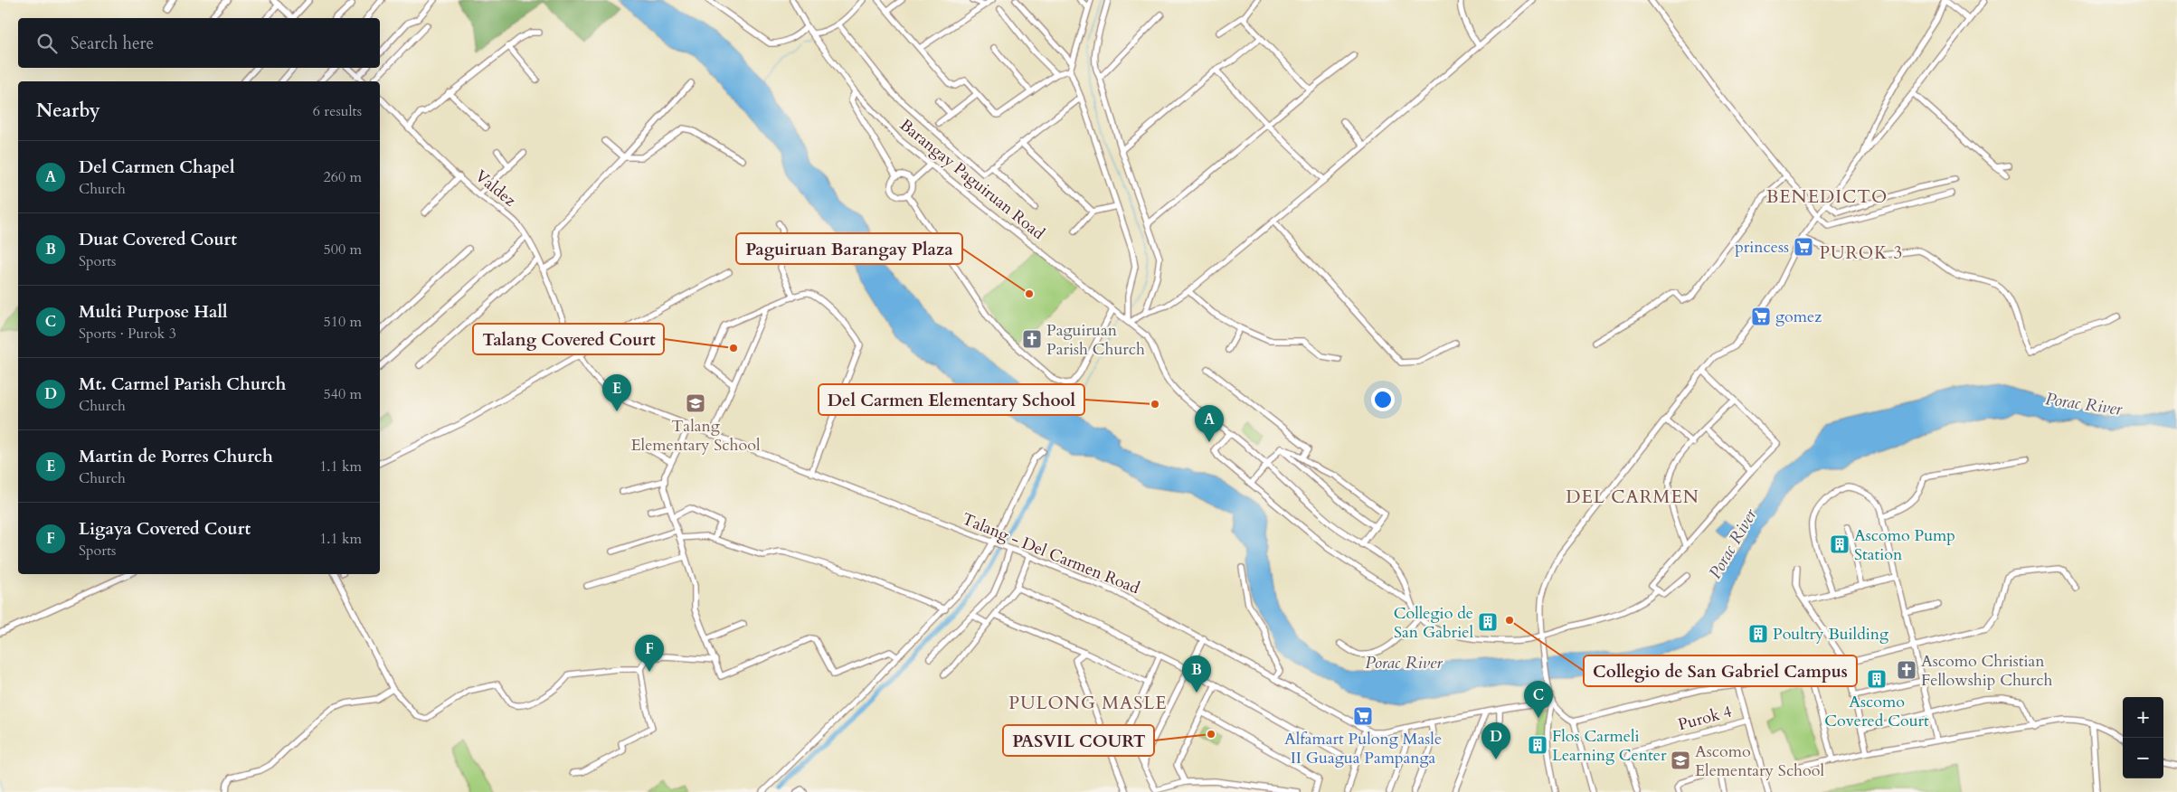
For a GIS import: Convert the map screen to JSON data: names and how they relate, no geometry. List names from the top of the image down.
{
  "streets": {
    "street": [
      "Barangay Paguiruan Road",
      "Valdez",
      "Talang - Del Carmen Road",
      "Purok 4"
    ]
  },
  "crossings": [
    ["Valdez", "Talang - Del Carmen Road"]
  ],
  "districts": [
    "BENEDICTO",
    "PUROK 3",
    "DEL CARMEN",
    "PULONG MASLE"
  ],
  "water": ["Porac River"],
  "places": {
    "supermarket": ["princess", "gomez", "Alfamart Pulong Masle II Guagua Pampanga"],
    "other": [
      "Paguiruan Barangay Plaza",
      "Talang Covered Court",
      "Del Carmen Elementary School",
      "Collegio de San Gabriel Campus",
      "PASVIL COURT"
    ],
    "church": ["Paguiruan Parish Church", "Ascomo Christian Fellowship Church"],
    "school or university": ["Talang Elementary School", "Ascomo Elementary School"],
    "building": [
      "Ascomo Pump Station",
      "Collegio de San Gabriel",
      "Poultry Building",
      "Ascomo Covered Court",
      "Flos Carmeli Learning Center"
    ]
  },
  "page": {
    "search": "Search here",
    "heading": ["Nearby", "6 results"],
    "list": [
      {
        "mark": "A",
        "name": "Del Carmen Chapel",
        "note": "Church",
        "value": "260 m"
      },
      {
        "mark": "B",
        "name": "Duat Covered Court",
        "note": "Sports",
        "value": "500 m"
      },
      {
        "mark": "C",
        "name": "Multi Purpose Hall",
        "note": "Sports · Purok 3",
        "value": "510 m"
      },
      {
        "mark": "D",
        "name": "Mt. Carmel Parish Church",
        "note": "Church",
        "value": "540 m"
      },
      {
        "mark": "E",
        "name": "Martin de Porres Church",
        "note": "Church",
        "value": "1.1 km"
      },
      {
        "mark": "F",
        "name": "Ligaya Covered Court",
        "note": "Sports",
        "value": "1.1 km"
      }
    ],
    "pins": [
      "E",
      "A",
      "F",
      "B",
      "C",
      "D"
    ],
    "map_buttons": ["+", "−"]
  }
}
